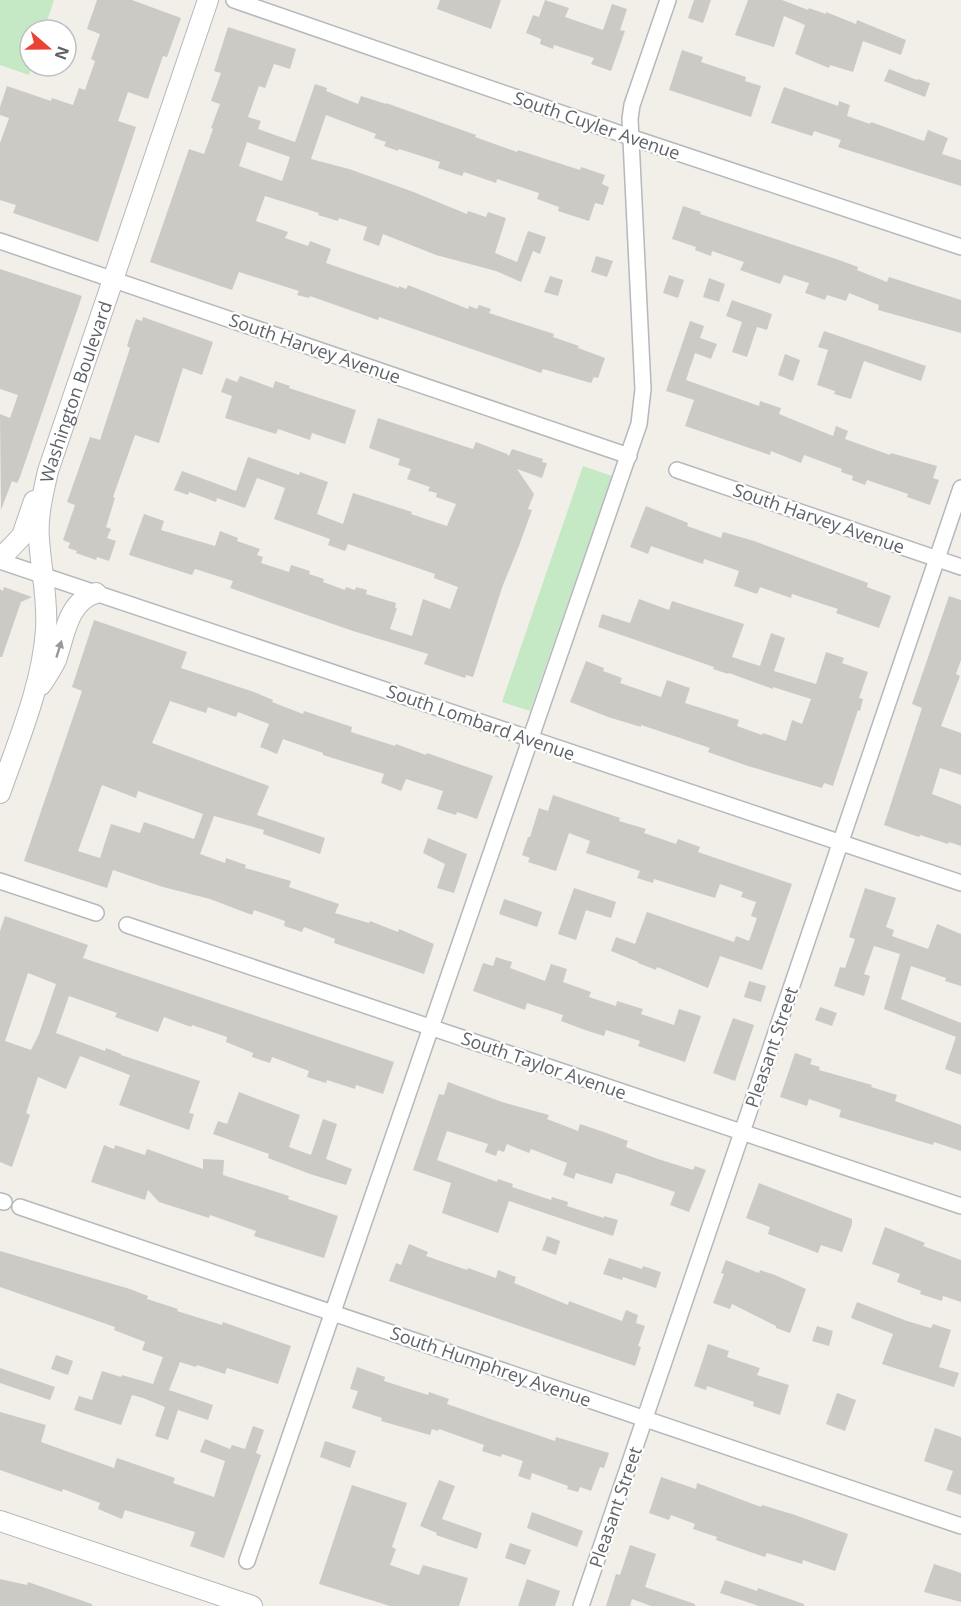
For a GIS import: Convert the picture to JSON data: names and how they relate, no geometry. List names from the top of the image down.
{
  "streets": {
    "street": [
      "South Cuyler Avenue",
      "South Harvey Avenue",
      "Washington Boulevard",
      "South Lombard Avenue",
      "Pleasant Street",
      "South Taylor Avenue",
      "South Humphrey Avenue"
    ]
  },
  "crossings": [
    ["South Harvey Avenue", "Washington Boulevard"],
    ["South Harvey Avenue", "Pleasant Street"],
    ["Washington Boulevard", "South Lombard Avenue"],
    ["South Lombard Avenue", "Pleasant Street"],
    ["Pleasant Street", "South Taylor Avenue"],
    ["Pleasant Street", "South Humphrey Avenue"]
  ],
  "north": "right"
}
